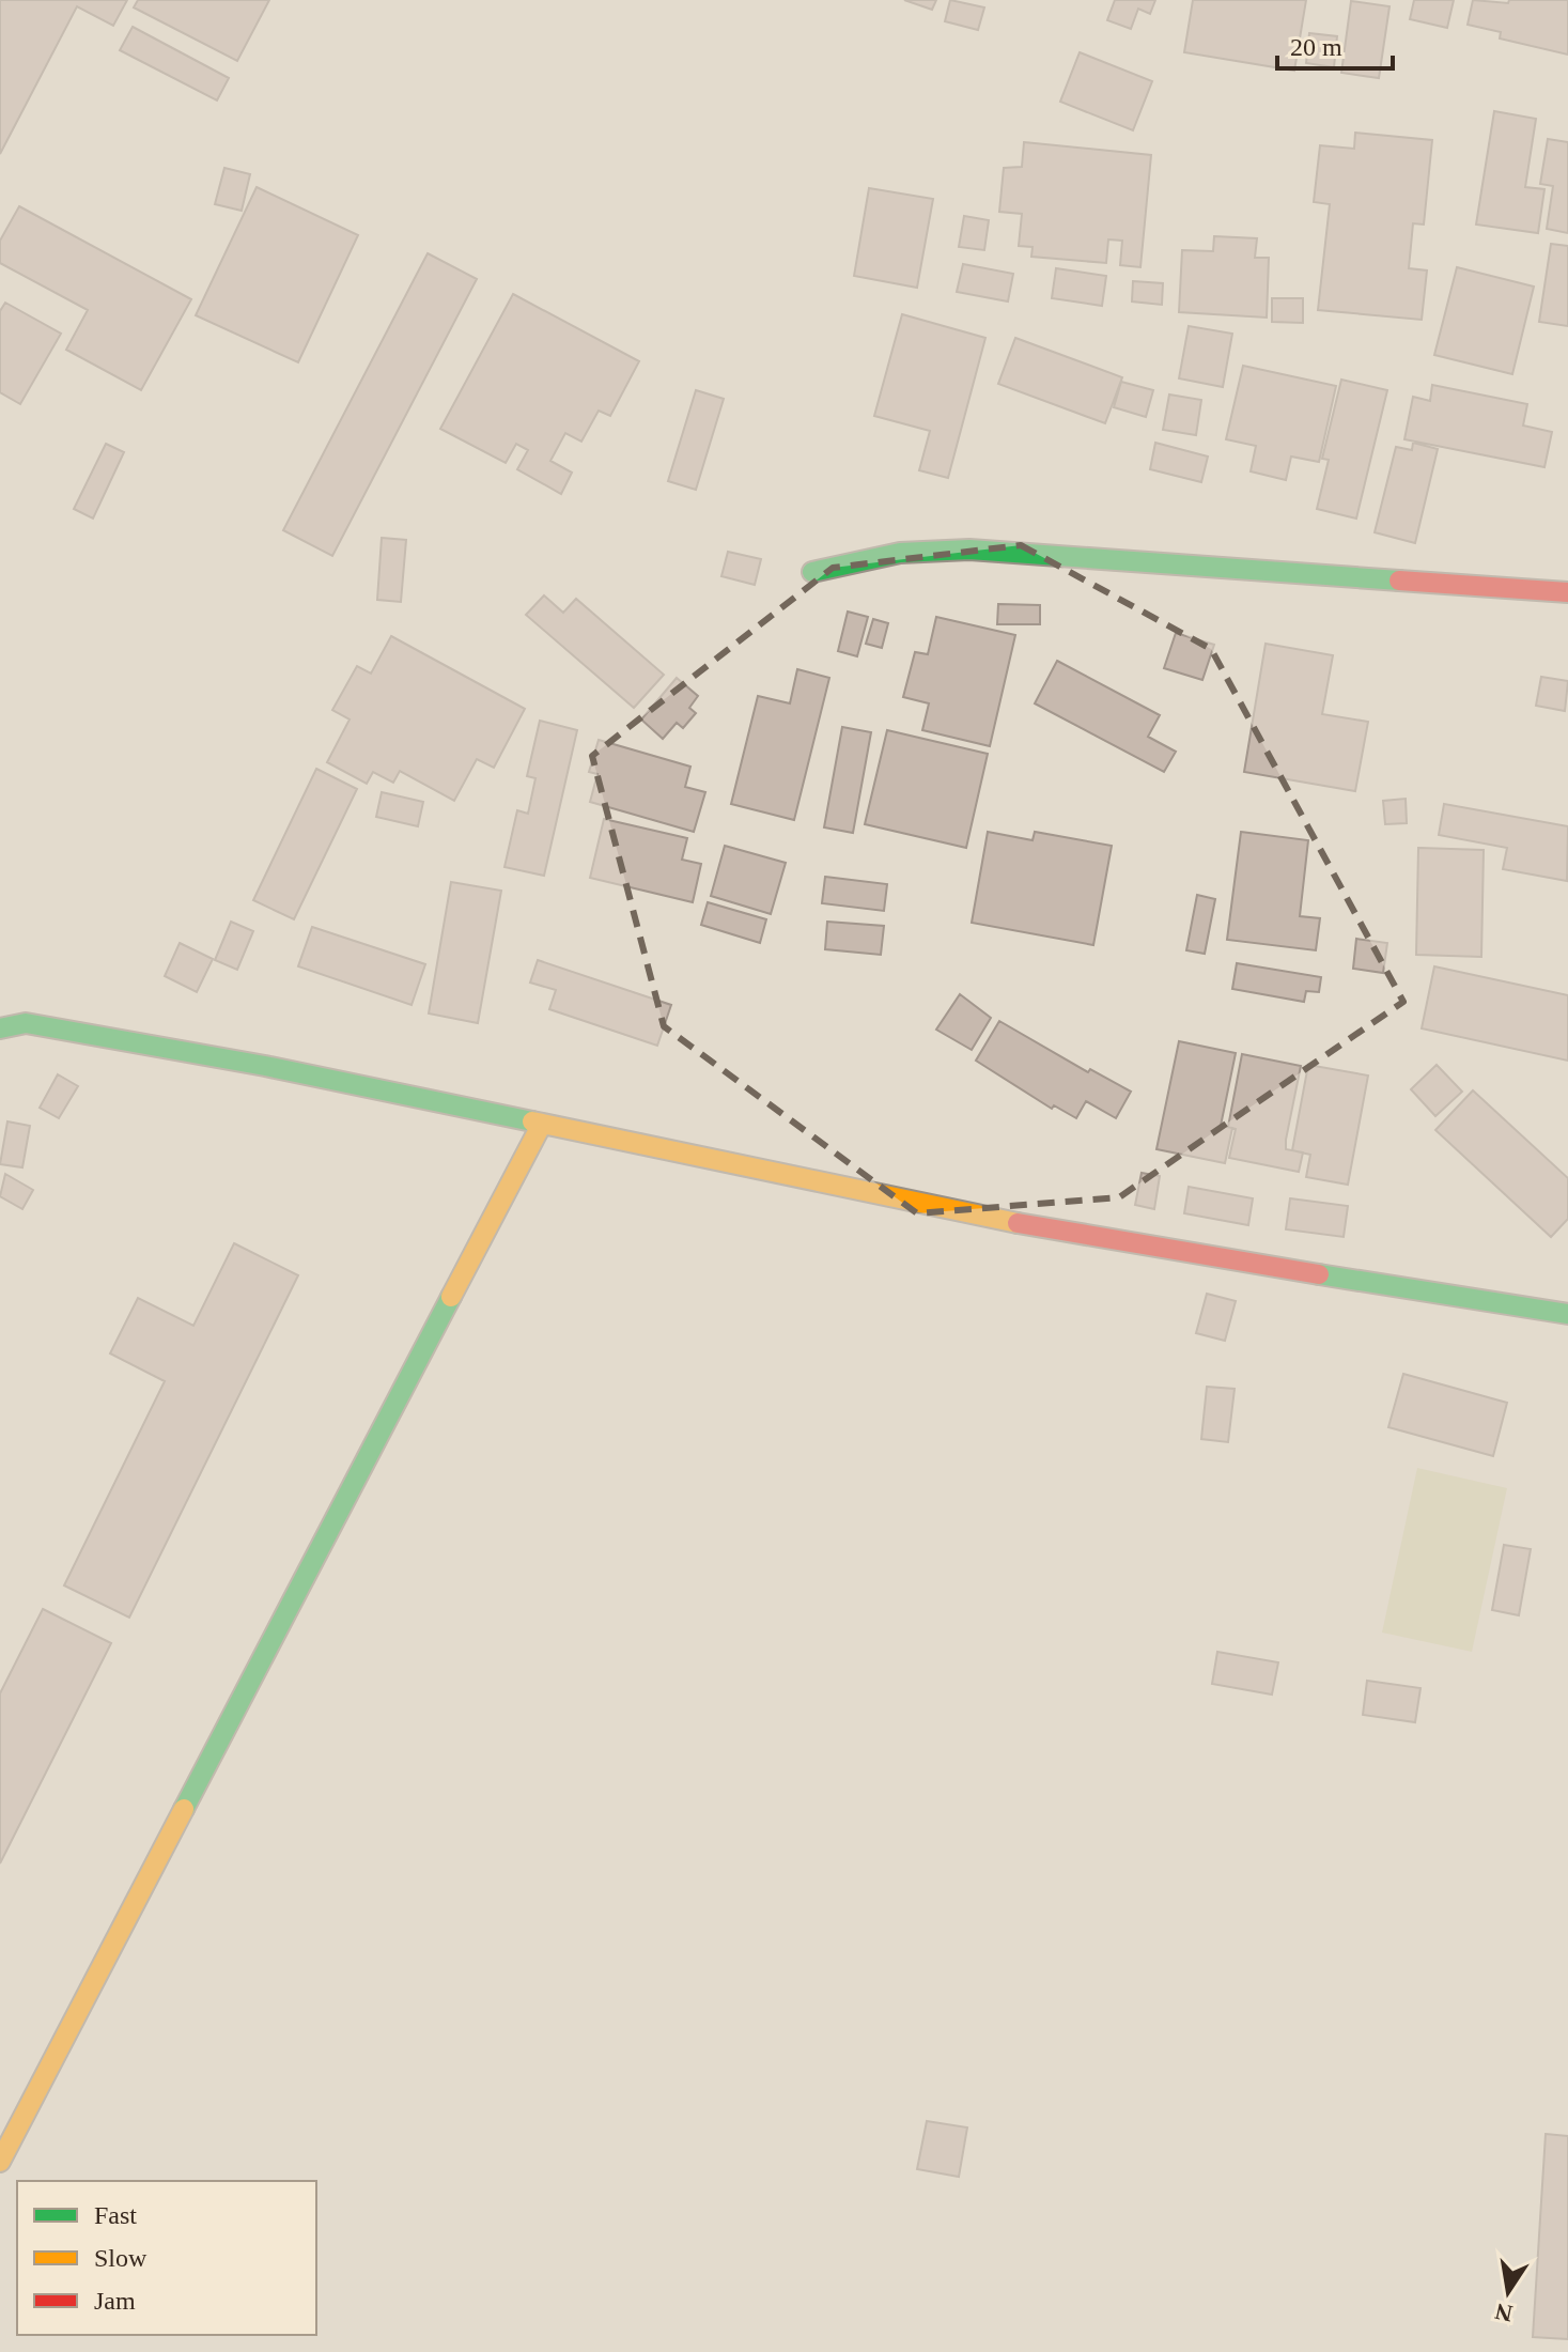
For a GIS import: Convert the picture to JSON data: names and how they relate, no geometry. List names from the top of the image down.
{
  "legend": ["Fast", "Slow", "Jam"],
  "scale_bar": "20 m",
  "north": "bottom"
}
